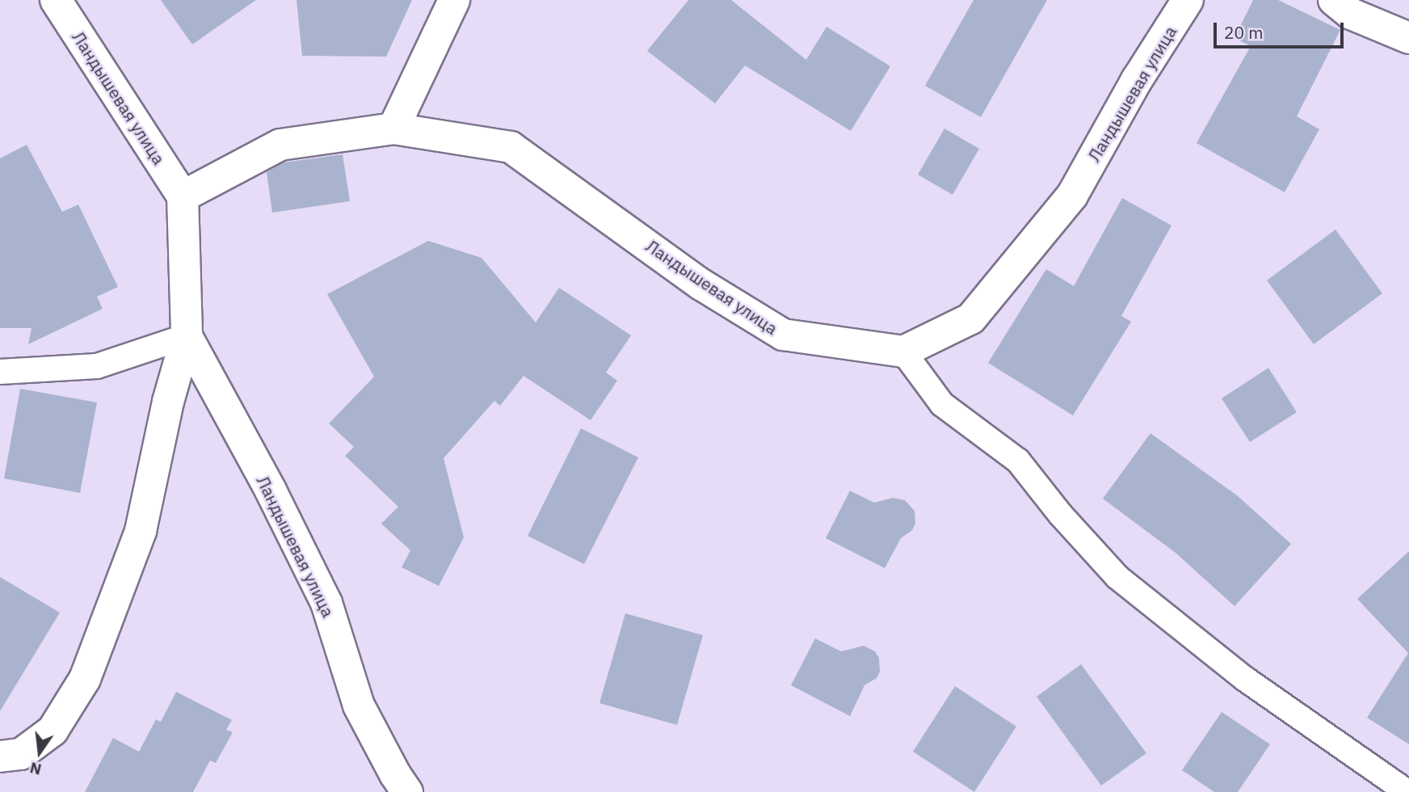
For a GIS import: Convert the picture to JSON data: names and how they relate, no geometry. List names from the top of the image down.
{
  "streets": {
    "street": ["Ландышевая улица"]
  },
  "scale_bar": "20 m",
  "north": "bottom"
}
